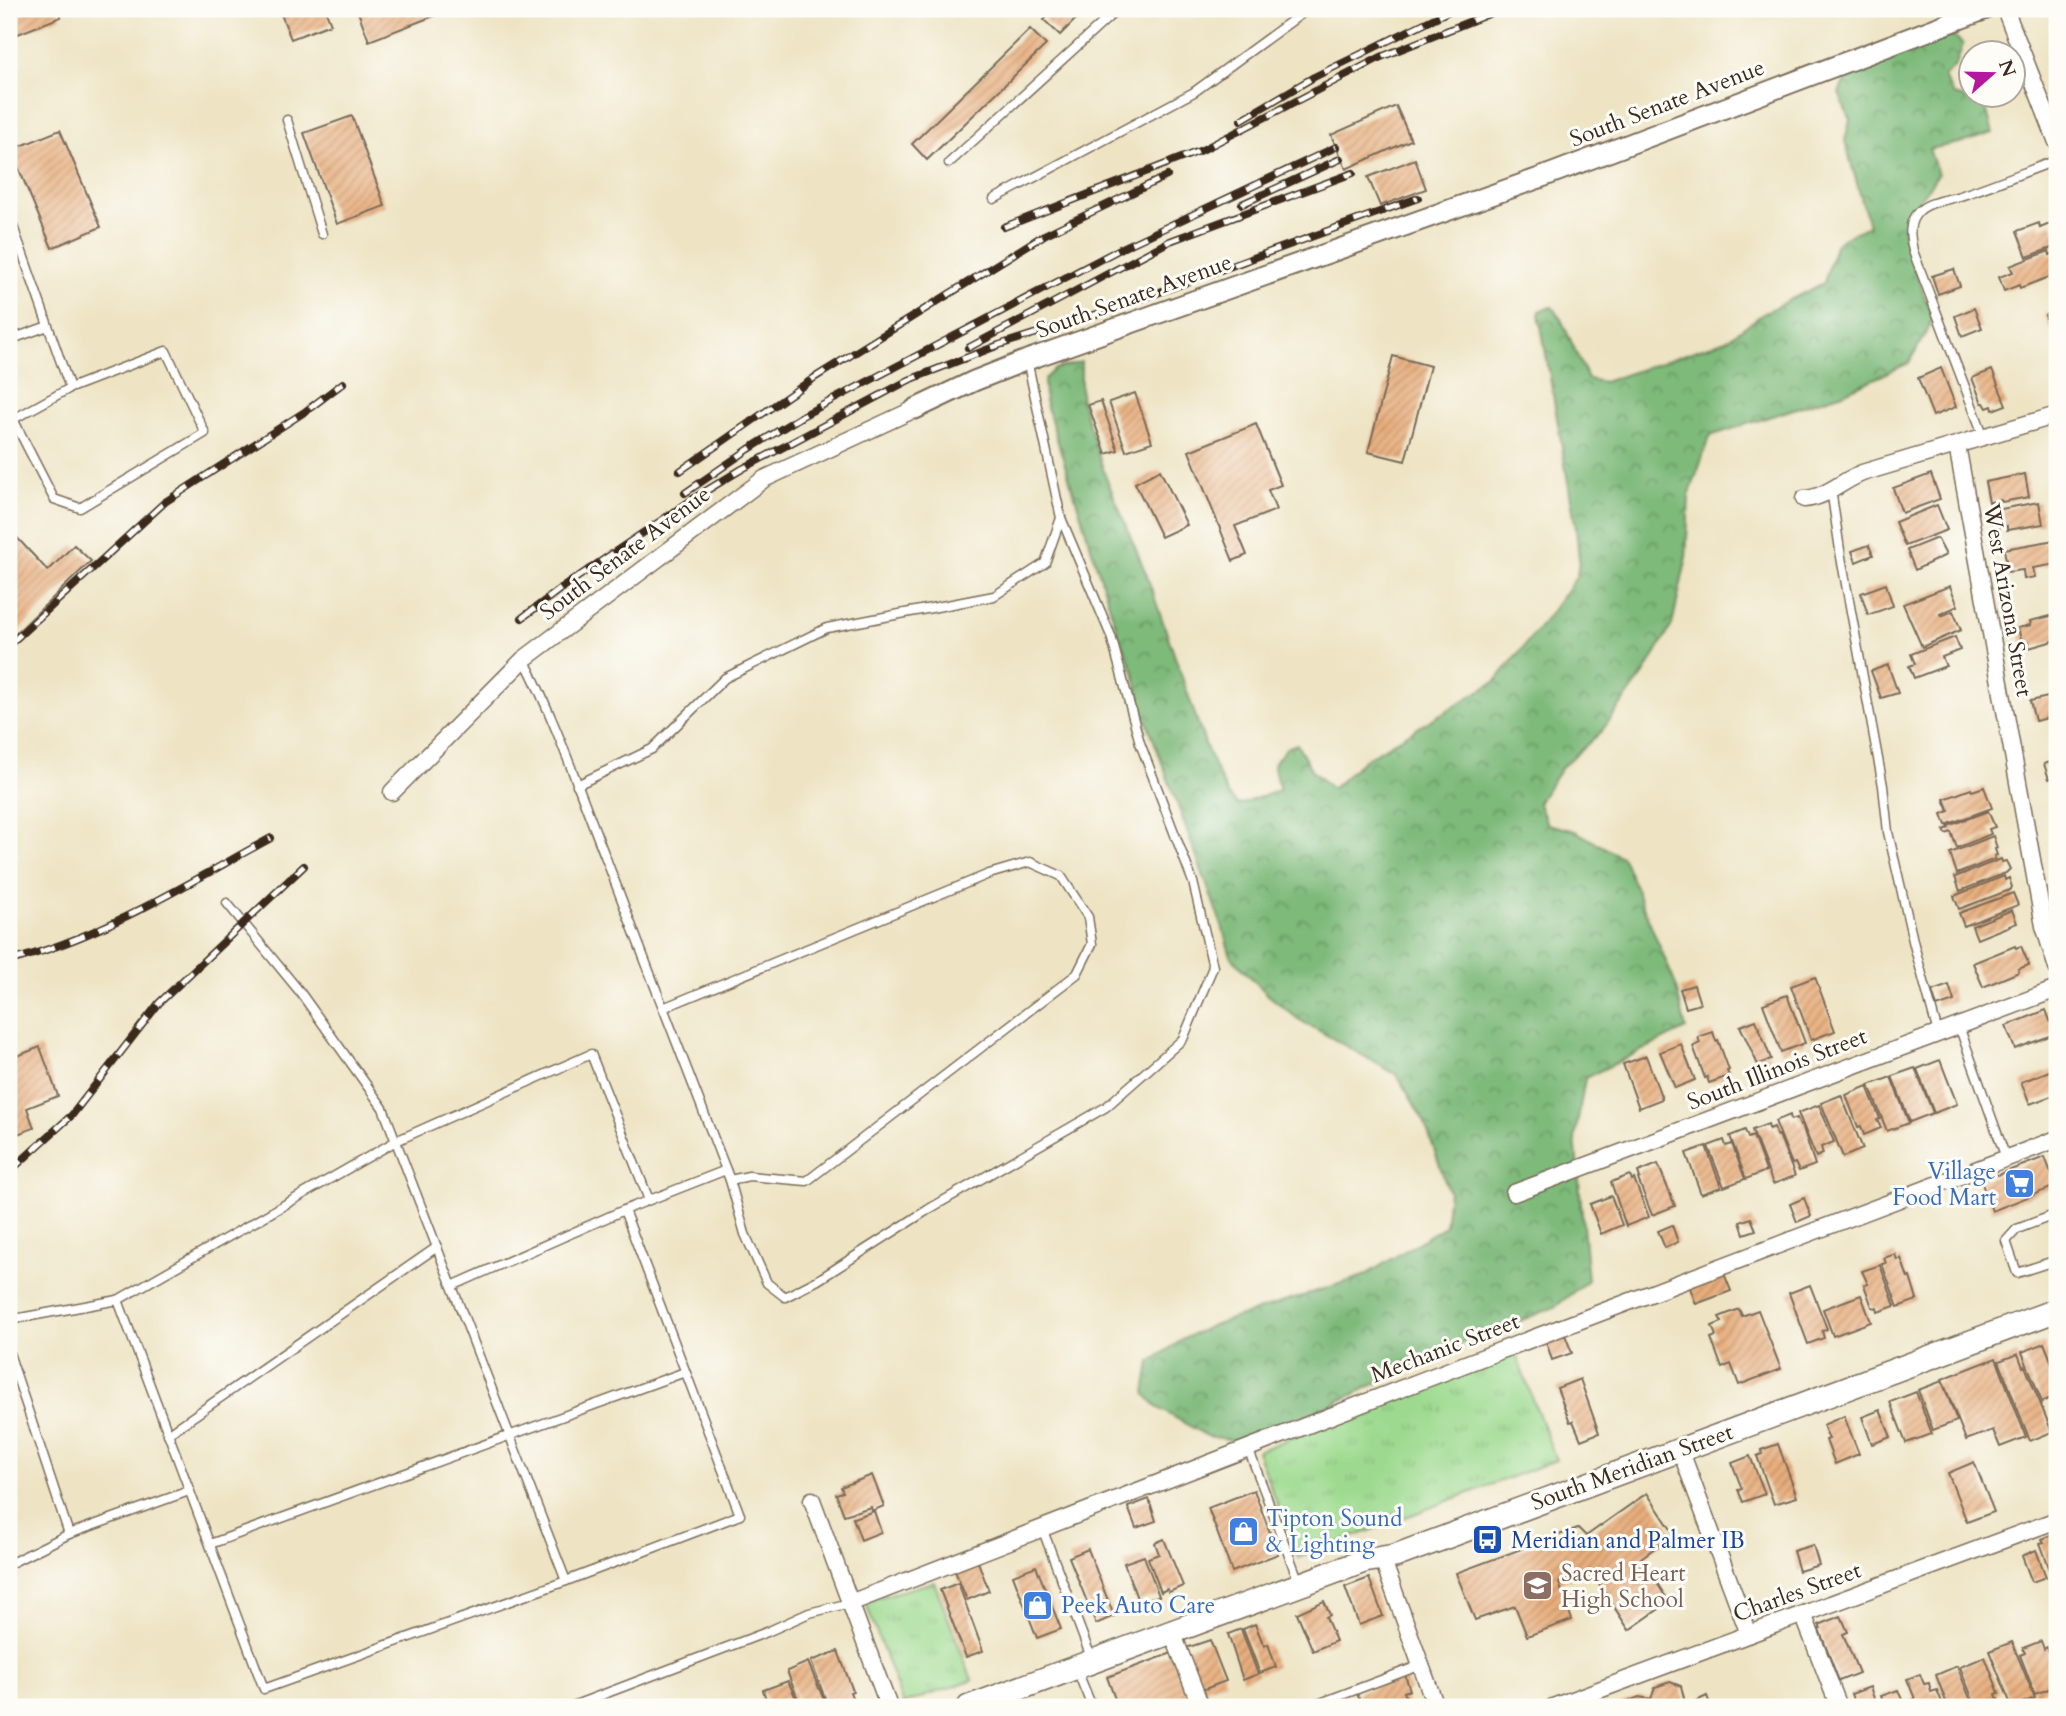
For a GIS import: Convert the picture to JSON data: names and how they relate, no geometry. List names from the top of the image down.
{
  "streets": {
    "main road": ["South Meridian Street"],
    "street": [
      "South Senate Avenue",
      "West Arizona Street",
      "South Illinois Street",
      "Mechanic Street",
      "Charles Street"
    ]
  },
  "places": {
    "supermarket": ["Village Food Mart"],
    "shop": ["Tipton Sound & Lighting", "Peek Auto Care"],
    "bus stop": ["Meridian and Palmer IB"],
    "school or university": ["Sacred Heart High School"]
  },
  "north": "right"
}
